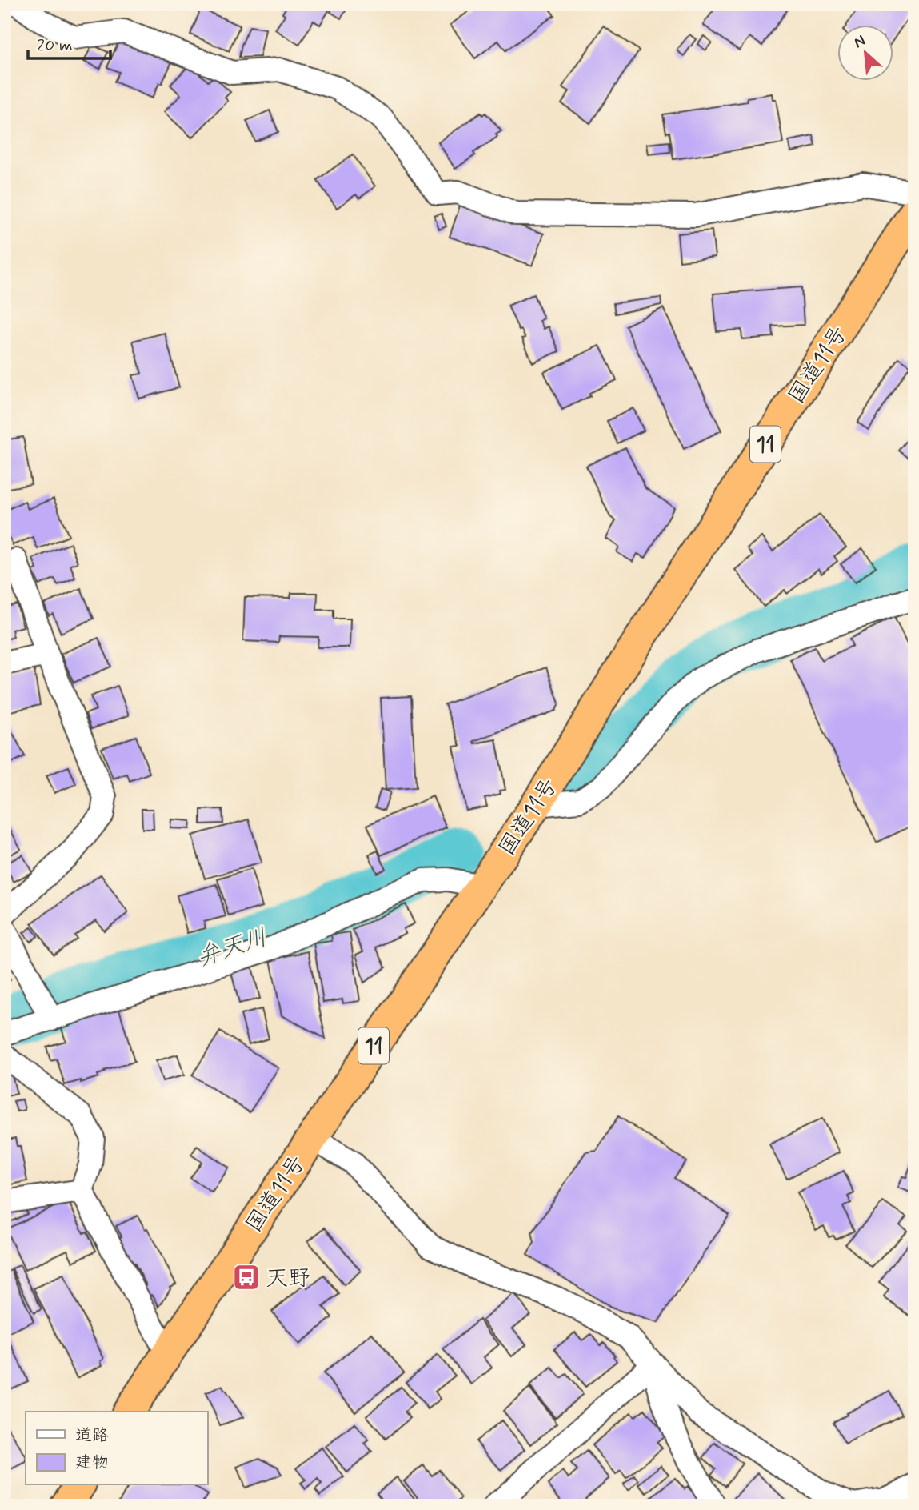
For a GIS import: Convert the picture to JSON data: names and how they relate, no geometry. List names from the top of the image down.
{
  "streets": {
    "highway": ["国道11号", "11"]
  },
  "water": ["弁天川"],
  "places": {
    "bus stop": ["天野"]
  },
  "legend": ["道路", "建物"],
  "scale_bar": "20 m",
  "north": "top left"
}
